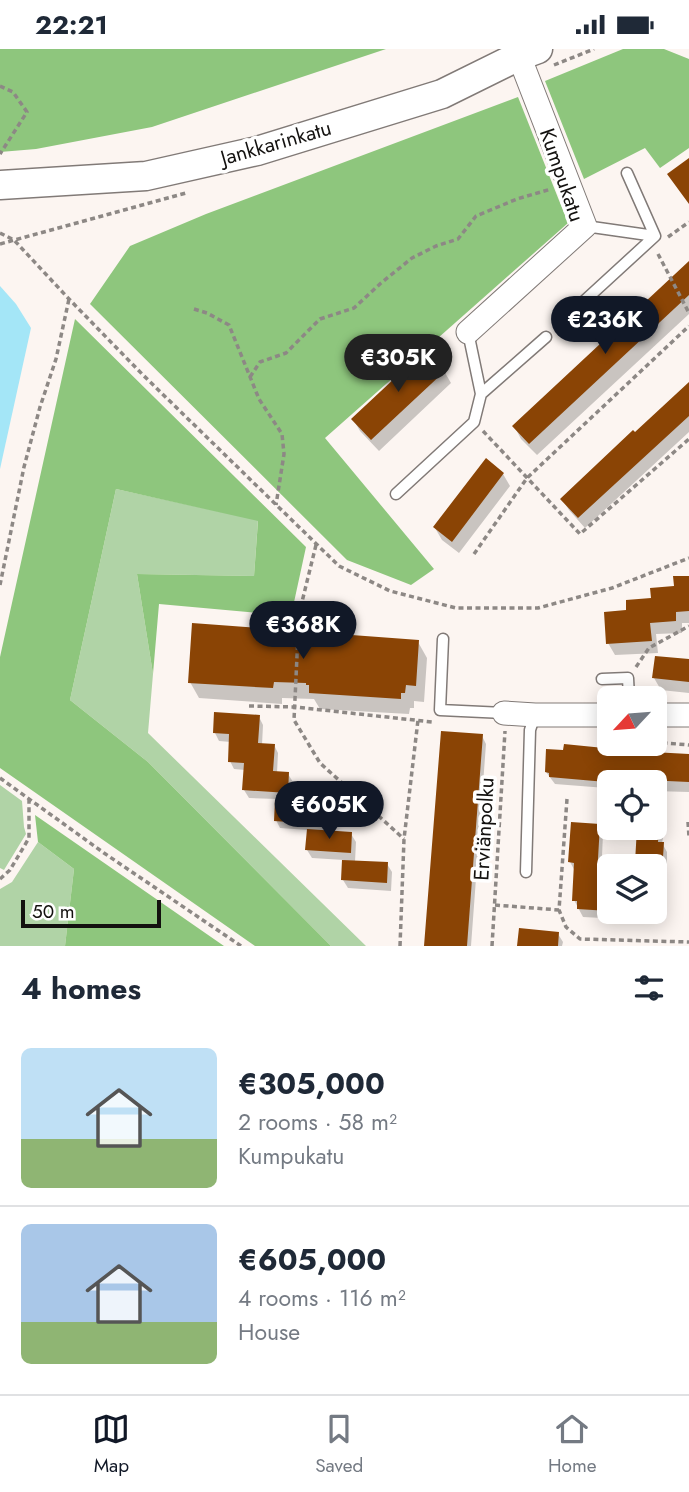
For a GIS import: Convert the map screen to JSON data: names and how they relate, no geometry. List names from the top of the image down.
{
  "streets": {
    "street": ["Jankkarinkatu", "Kumpukatu"],
    "path": ["Erviänpolku"]
  },
  "crossings": [
    ["Jankkarinkatu", "Kumpukatu"]
  ],
  "scale_bar": "50 m",
  "north": "bottom left",
  "page": {
    "status": "22:21",
    "price": [
      "€236K",
      "€305K",
      "€368K",
      "€605K"
    ],
    "scale": "50 m",
    "heading": "4 homes",
    "list": [
      {
        "name": "€305,000",
        "note": "2 rooms · 58 m² · Kumpukatu"
      },
      {
        "name": "€605,000",
        "note": "4 rooms · 116 m² · House"
      }
    ],
    "tabs": ["Map", "Saved", "Home"]
  }
}
